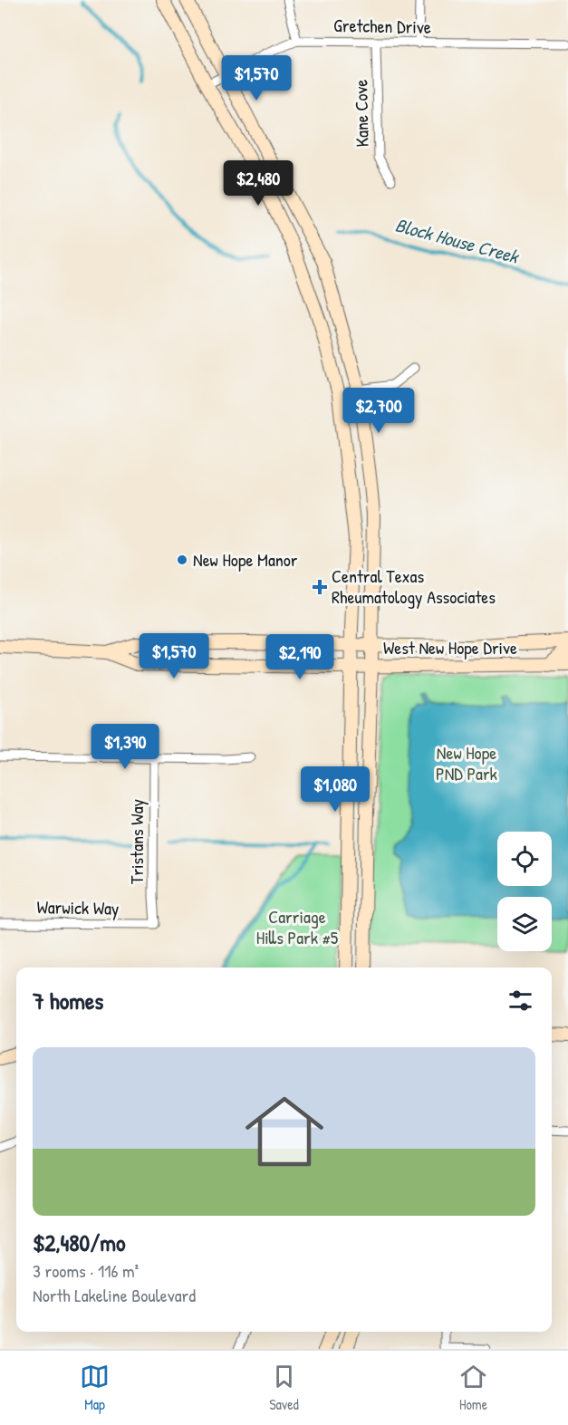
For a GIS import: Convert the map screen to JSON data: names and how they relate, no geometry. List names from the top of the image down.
{
  "streets": {
    "main road": ["West New Hope Drive"],
    "street": [
      "Gretchen Drive",
      "Kane Cove",
      "Tristans Way",
      "Warwick Way"
    ]
  },
  "crossings": [
    ["Gretchen Drive", "Kane Cove"],
    ["Tristans Way", "Warwick Way"]
  ],
  "water": ["Block House Creek"],
  "parks": ["New Hope PND Park", "Carriage Hills Park #5"],
  "places": {
    "other": ["New Hope Manor"],
    "health": ["Central Texas Rheumatology Associates"]
  },
  "page": {
    "price": [
      "$1,570",
      "$2,480",
      "$2,700",
      "$1,570",
      "$2,190",
      "$1,390",
      "$1,080"
    ],
    "heading": "7 homes",
    "list": [
      {
        "name": "$2,480/mo",
        "note": "3 rooms · 116 m² · North Lakeline Boulevard"
      }
    ],
    "tabs": ["Map", "Saved", "Home"]
  }
}
